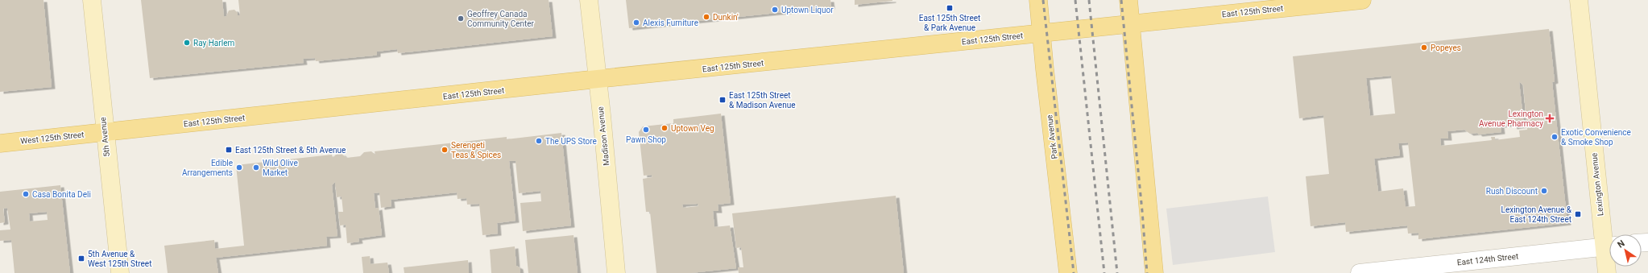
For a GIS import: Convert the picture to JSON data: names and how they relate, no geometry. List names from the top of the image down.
{
  "streets": {
    "main road": [
      "East 125th Street",
      "Madison Avenue",
      "5th Avenue",
      "Park Avenue",
      "West 125th Street",
      "Lexington Avenue"
    ],
    "street": ["East 124th Street"]
  },
  "crossings": [
    ["East 125th Street", "Madison Avenue"],
    ["East 125th Street", "5th Avenue"],
    ["East 125th Street", "Park Avenue"],
    ["East 125th Street", "West 125th Street"],
    ["5th Avenue", "West 125th Street"],
    ["Lexington Avenue", "East 124th Street"]
  ],
  "places": {
    "transit": [
      "East 125th Street & Park Avenue",
      "East 125th Street & Madison Avenue",
      "East 125th Street & 5th Avenue",
      "Lexington Avenue & East 124th Street",
      "5th Avenue & West 125th Street"
    ],
    "other": [
      "Uptown Liquor",
      "Dunkin'",
      "Geoffrey Canada Community Center",
      "Alexis Furniture",
      "Ray Harlem",
      "Popeyes",
      "Uptown Veg",
      "Pawn Shop",
      "Exotic Convenience & Smoke Shop",
      "The UPS Store",
      "Serengeti Teas & Spices",
      "Edible Arrangements",
      "Wild Olive Market",
      "Rush Discount",
      "Casa Bonita Deli"
    ],
    "health": ["Lexington Avenue Pharmacy"]
  },
  "north": "top left"
}
